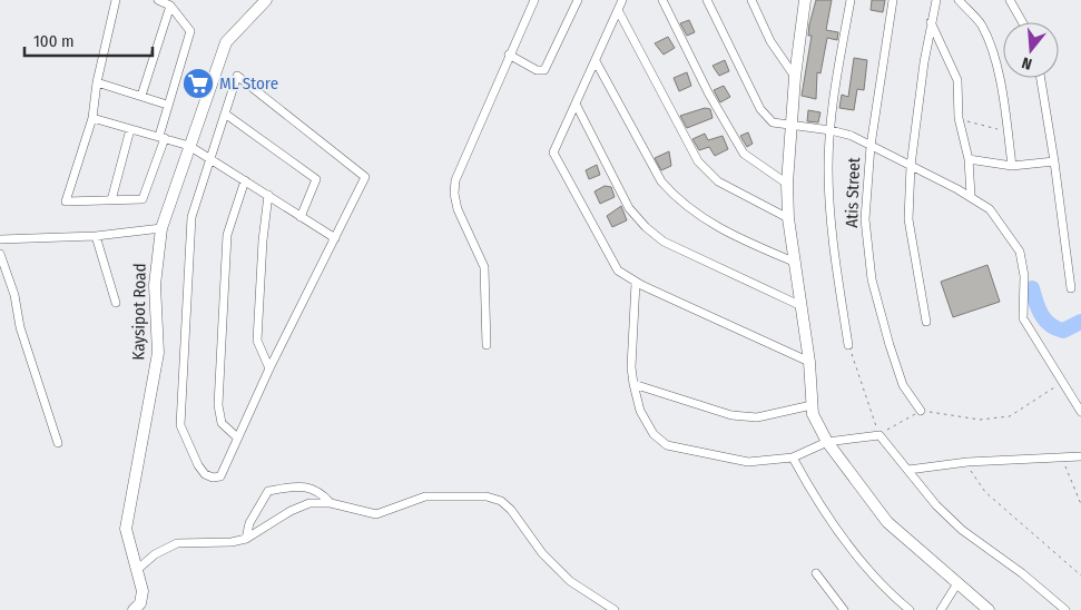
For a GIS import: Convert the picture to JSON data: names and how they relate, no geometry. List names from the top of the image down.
{
  "streets": {
    "street": ["Atis Street", "Kaysipot Road"]
  },
  "places": {
    "supermarket": ["ML Store"]
  },
  "scale_bar": "100 m",
  "north": "bottom"
}
